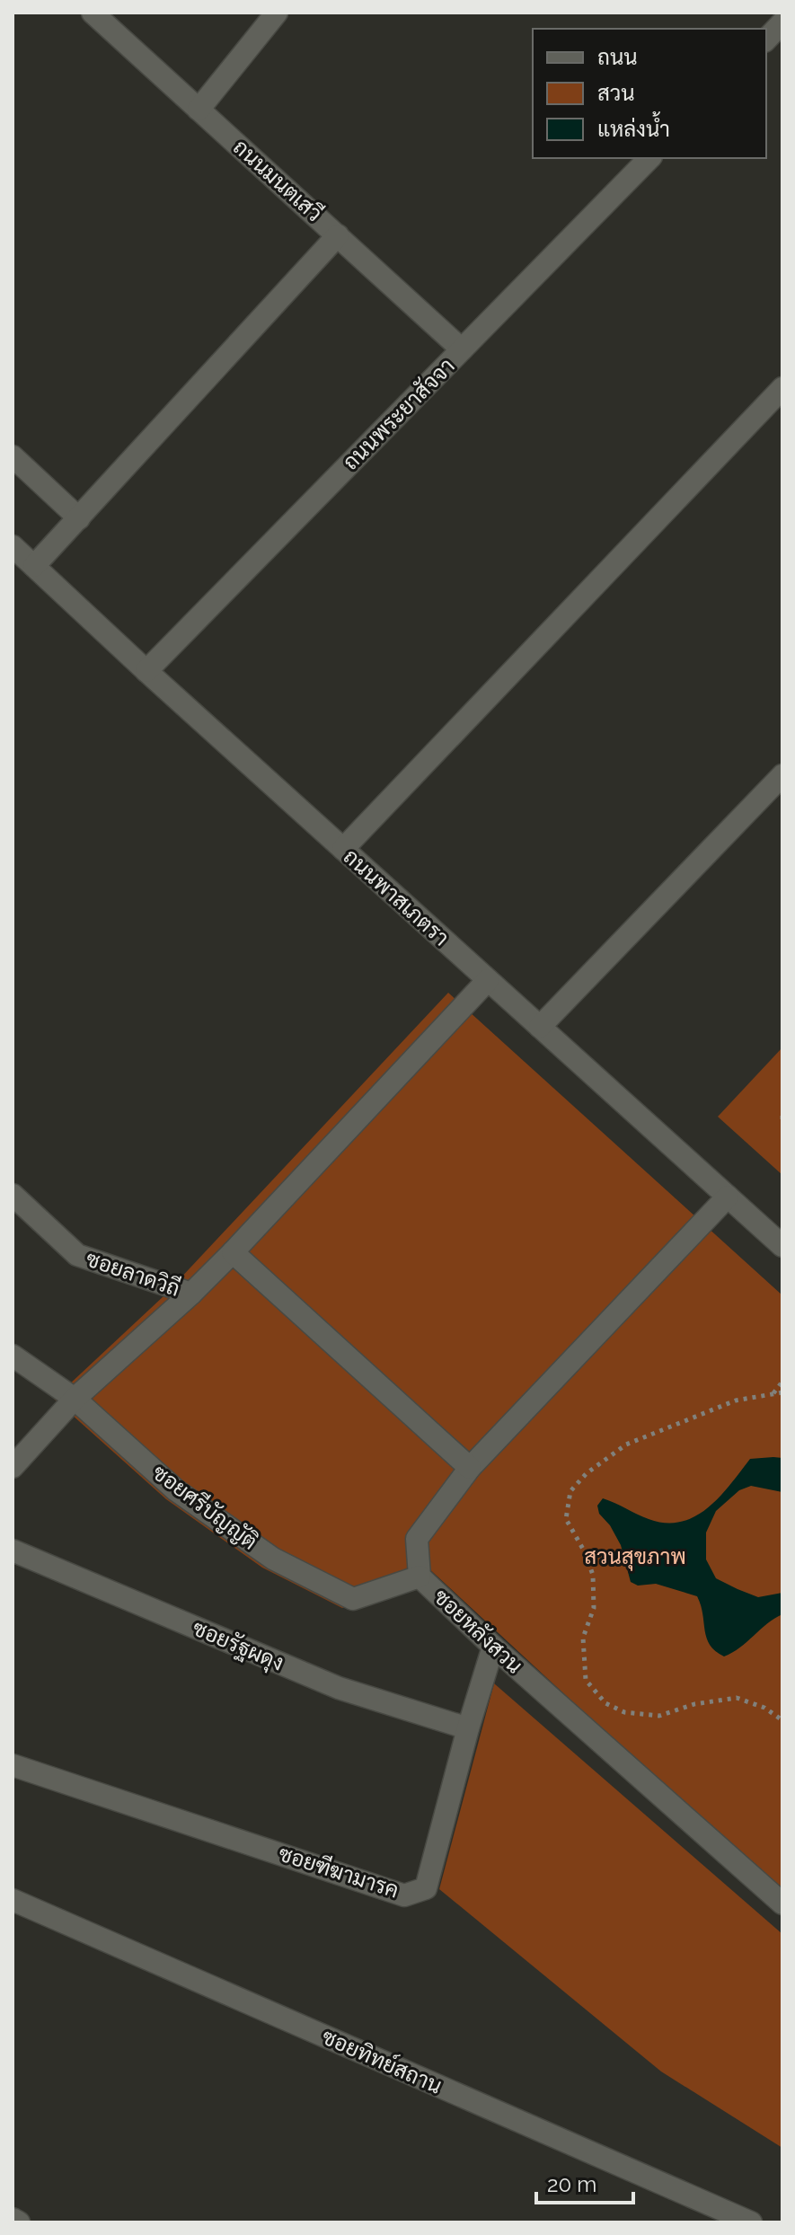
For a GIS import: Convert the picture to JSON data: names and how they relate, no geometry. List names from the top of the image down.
{
  "streets": {
    "street": [
      "ถนนมนตเสวี",
      "ถนนพระยาสัจจา",
      "ถนนพาสเภตรา",
      "ซอยลาดวิถี",
      "ซอยศรีบัญญัติ",
      "ซอยหลังสวน",
      "ซอยรัฐผดุง",
      "ซอยฑีฆามารค",
      "ซอยทิทย์สถาน"
    ]
  },
  "crossings": [
    ["ถนนมนตเสวี", "ถนนพระยาสัจจา"],
    ["ถนนพระยาสัจจา", "ถนนพาสเภตรา"],
    ["ถนนพาสเภตรา", "ซอยหลังสวน"],
    ["ซอยศรีบัญญัติ", "ซอยหลังสวน"],
    ["ซอยหลังสวน", "ซอยฑีฆามารค"],
    ["ซอยรัฐผดุง", "ซอยฑีฆามารค"]
  ],
  "parks": ["สวนสุขภาพ"],
  "legend": ["ถนน", "สวน", "แหล่งน้ำ"],
  "scale_bar": "20 m"
}
